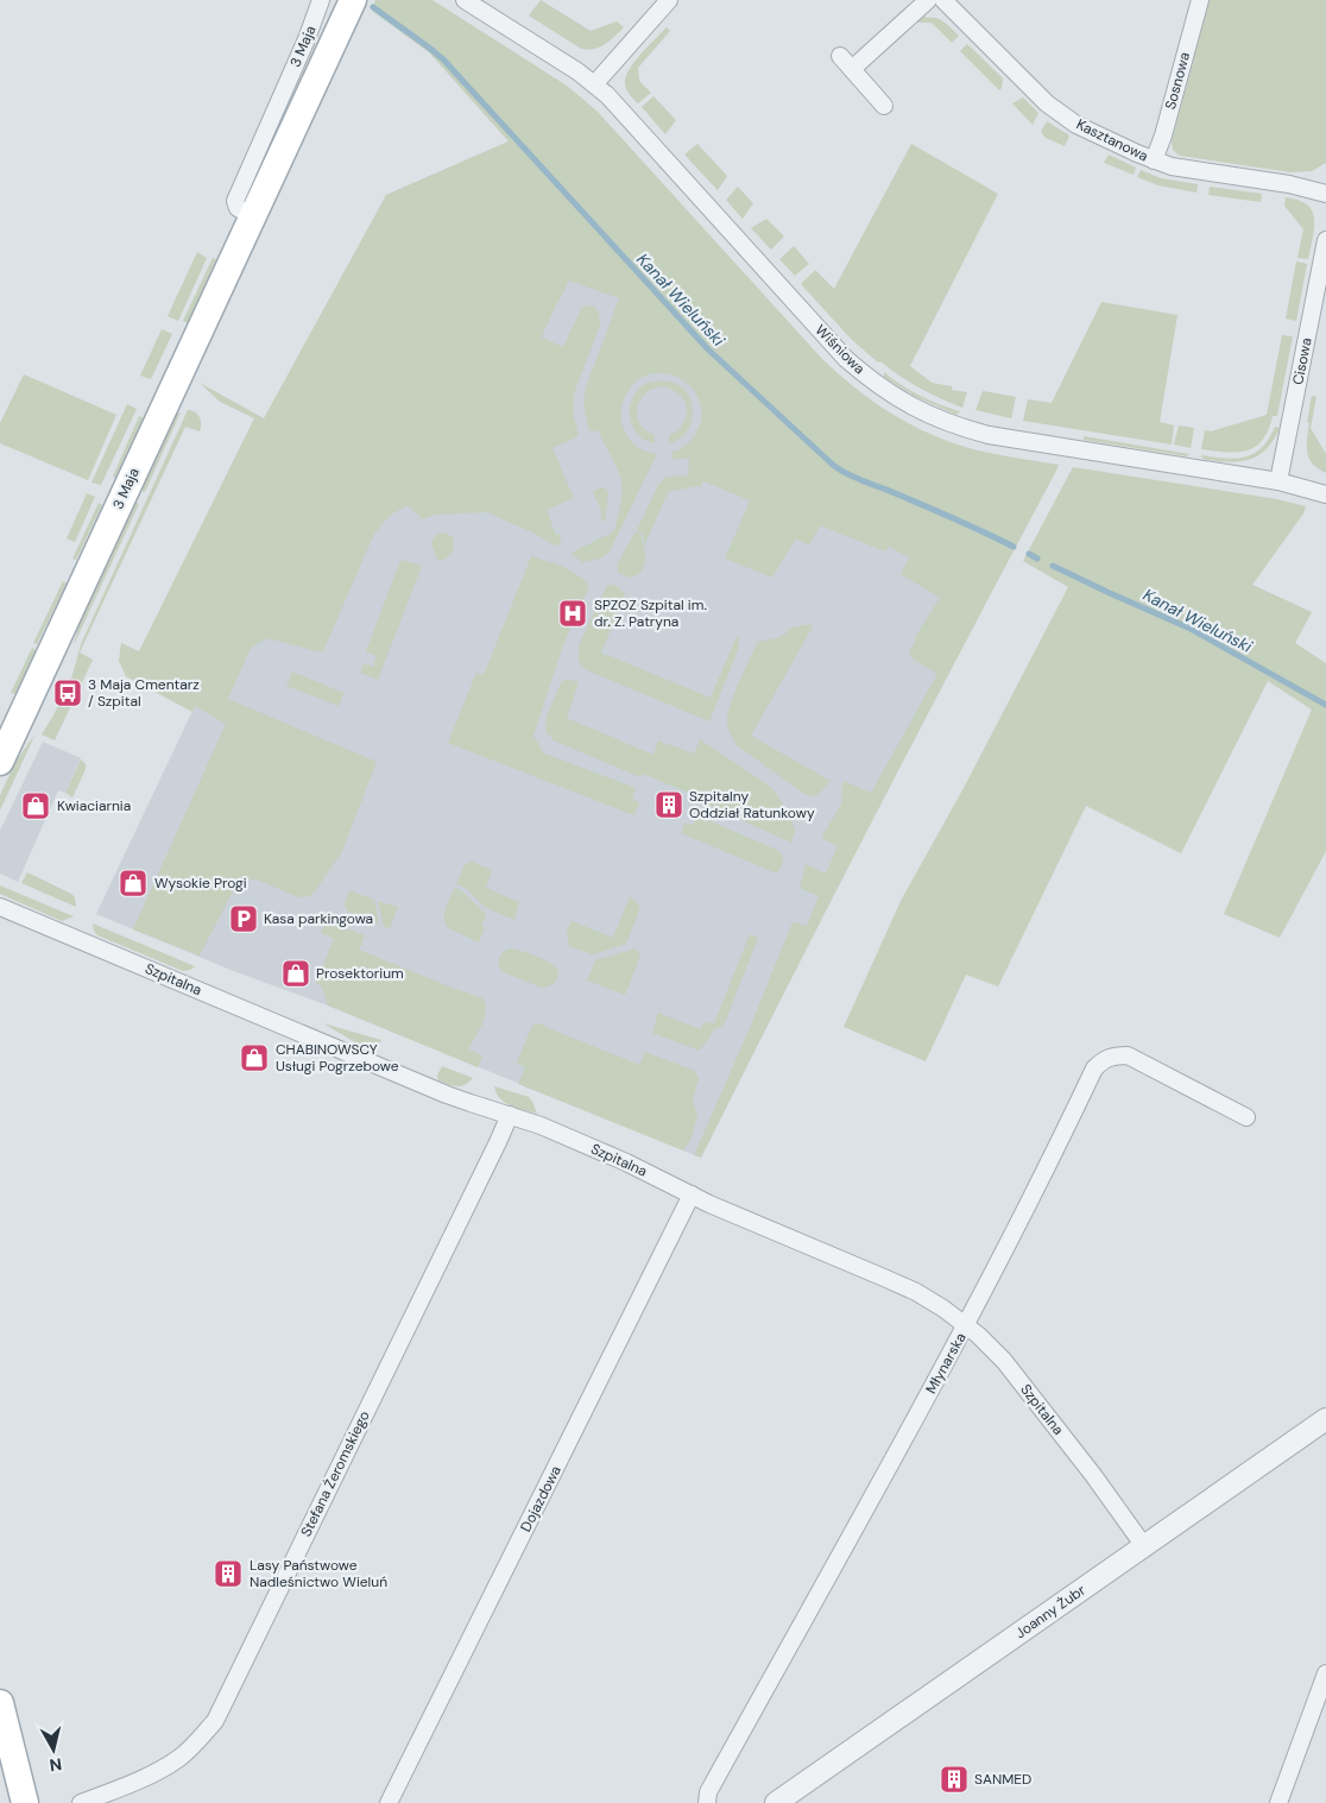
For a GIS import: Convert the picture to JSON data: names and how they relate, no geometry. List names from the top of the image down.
{
  "streets": {
    "main road": ["3 Maja"],
    "street": [
      "Sosnowa",
      "Kasztanowa",
      "Wiśniowa",
      "Cisowa",
      "Szpitalna",
      "Młynarska",
      "Stefana Żeromskiego",
      "Dojazdowa",
      "Joanny Żubr"
    ]
  },
  "crossings": [
    ["Sosnowa", "Kasztanowa"],
    ["Wiśniowa", "Cisowa"],
    ["Szpitalna", "Młynarska"],
    ["Szpitalna", "Stefana Żeromskiego"],
    ["Szpitalna", "Dojazdowa"],
    ["Szpitalna", "Joanny Żubr"]
  ],
  "water": ["Kanał Wieluński"],
  "places": {
    "hospital": ["SPZOZ Szpital im. dr. Z. Patryna"],
    "bus stop": ["3 Maja Cmentarz / Szpital"],
    "building": ["Szpitalny Oddział Ratunkowy", "Lasy Państwowe Nadleśnictwo Wieluń", "SANMED"],
    "shop": [
      "Kwiaciarnia",
      "Wysokie Progi",
      "Prosektorium",
      "CHABINOWSCY Usługi Pogrzebowe"
    ],
    "parking": ["Kasa parkingowa"]
  },
  "north": "bottom"
}
